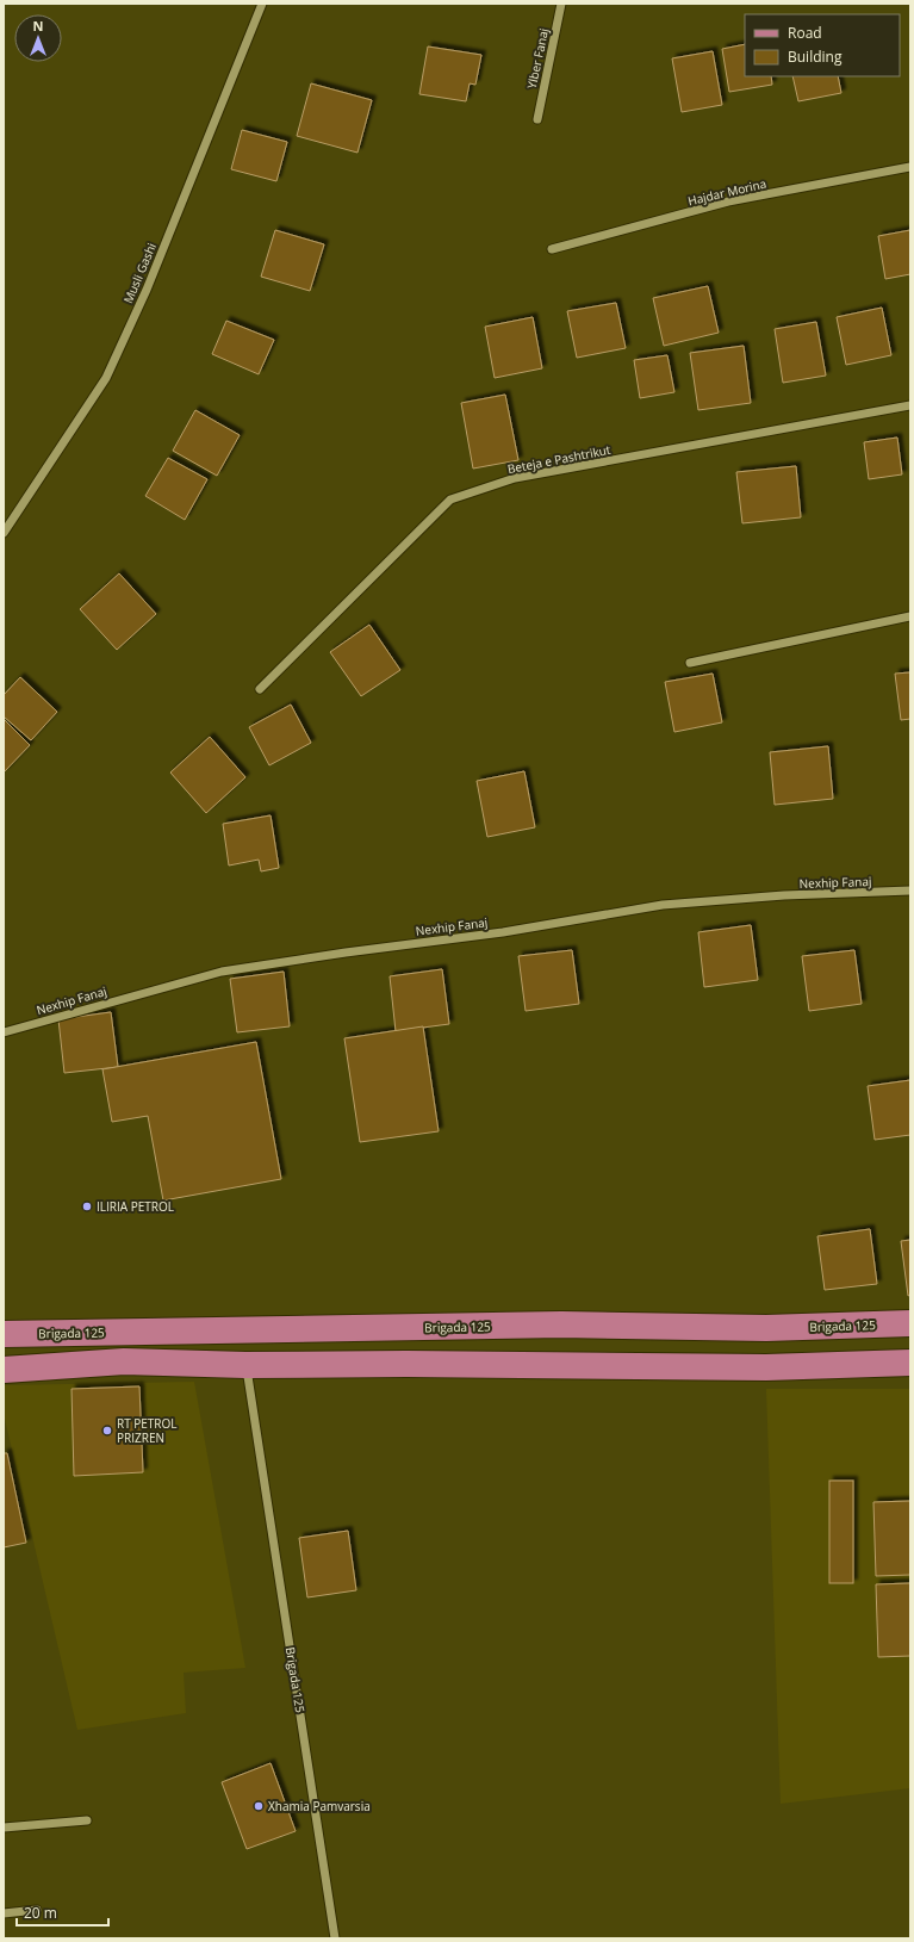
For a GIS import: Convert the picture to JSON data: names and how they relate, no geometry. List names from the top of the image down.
{
  "streets": {
    "main road": ["Brigada 125"],
    "street": [
      "Ylber Fanaj",
      "Hajdar Morina",
      "Musli Gashi",
      "Beteja e Pashtrikut",
      "Nexhip Fanaj"
    ]
  },
  "places": ["ILIRIA PETROL", "RT PETROL PRIZREN", "Xhamia Pamvarsia"],
  "legend": ["Road", "Building"],
  "scale_bar": "20 m",
  "north": "top"
}
